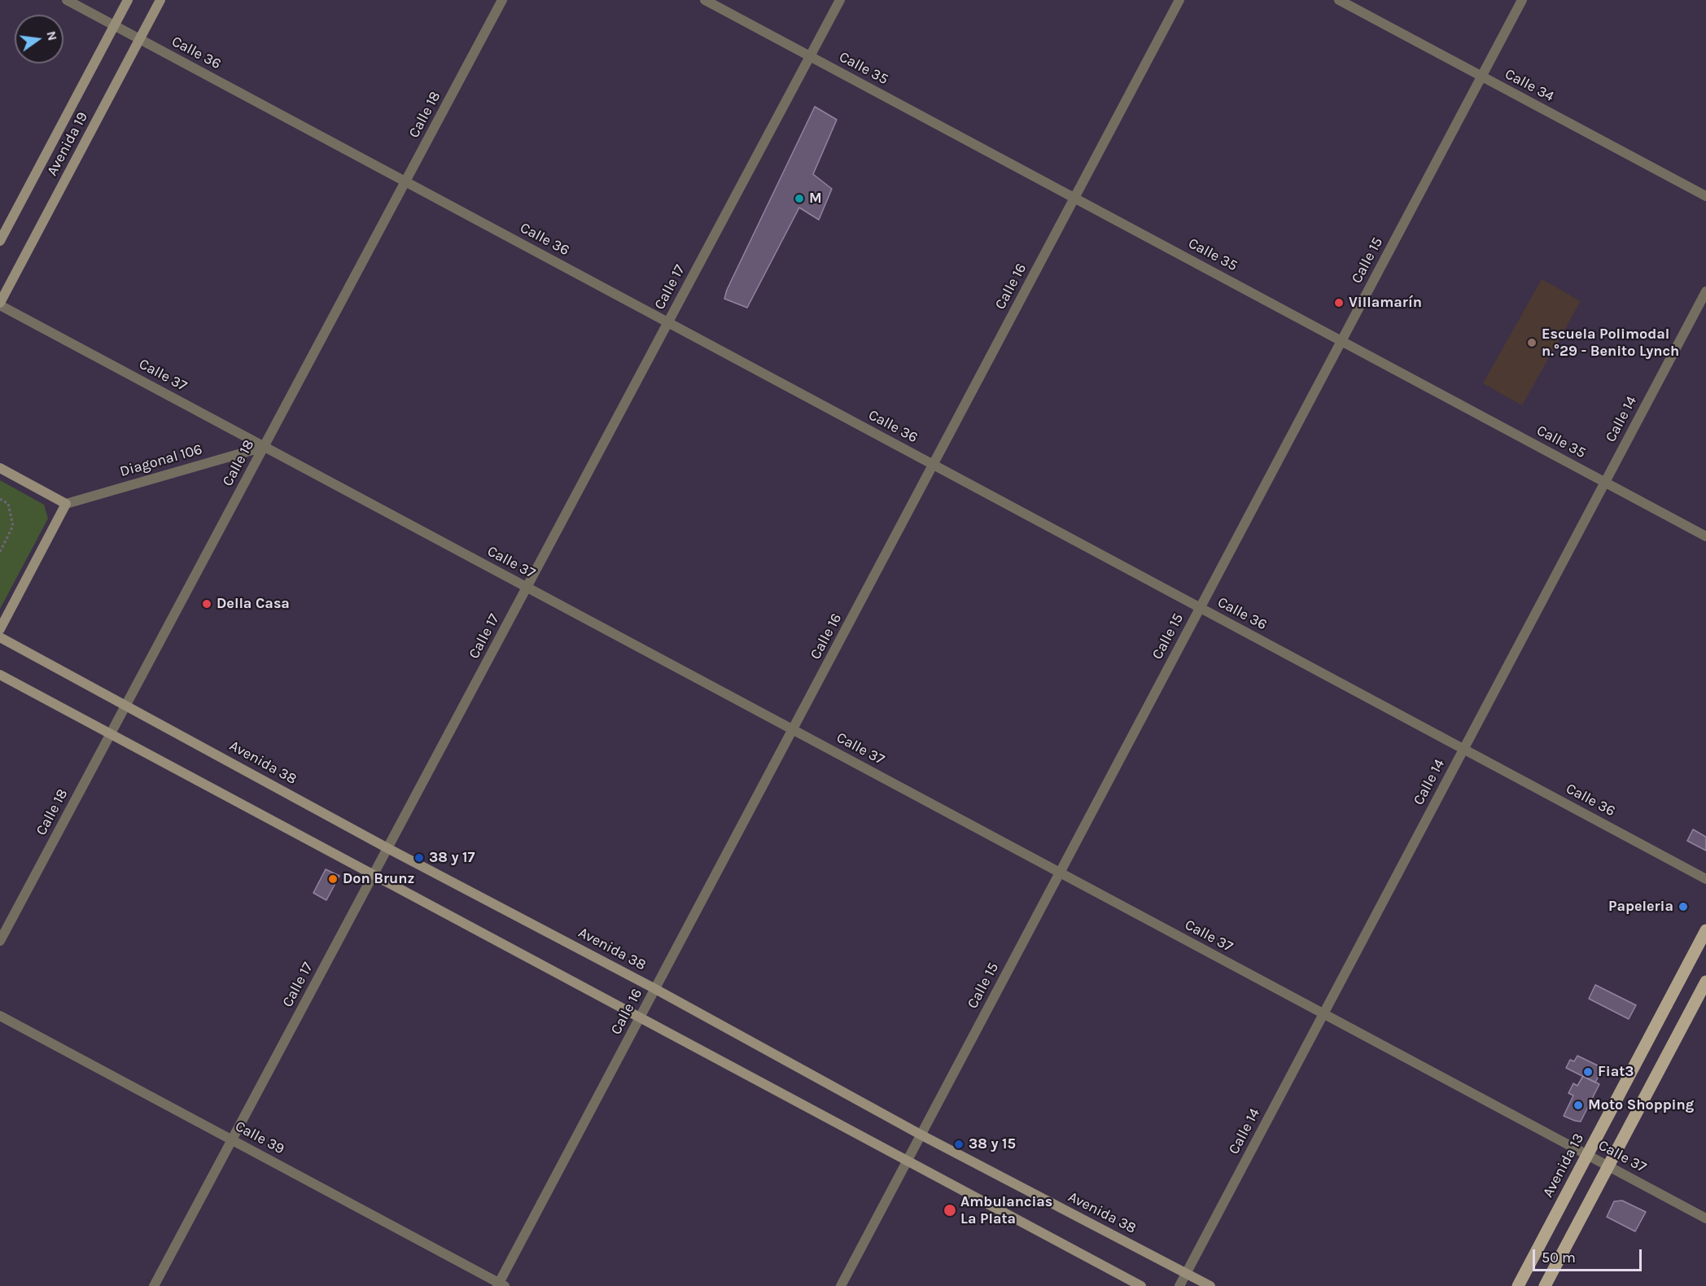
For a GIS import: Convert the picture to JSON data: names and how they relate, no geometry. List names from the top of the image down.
{
  "streets": {
    "main road": ["Avenida 19", "Avenida 38", "Avenida 13"],
    "street": [
      "Calle 36",
      "Calle 35",
      "Calle 34",
      "Calle 18",
      "Calle 15",
      "Calle 16",
      "Calle 17",
      "Calle 37",
      "Calle 14",
      "Diagonal 106",
      "Calle 39"
    ]
  },
  "crossings": [
    ["Calle 36", "Calle 18"],
    ["Calle 36", "Avenida 19"],
    ["Calle 36", "Calle 15"],
    ["Calle 36", "Calle 16"],
    ["Calle 36", "Calle 17"],
    ["Calle 36", "Calle 14"],
    ["Calle 35", "Calle 15"],
    ["Calle 35", "Calle 16"],
    ["Calle 35", "Calle 17"],
    ["Calle 35", "Calle 14"],
    ["Calle 34", "Calle 15"],
    ["Calle 18", "Calle 37"],
    ["Calle 18", "Diagonal 106"],
    ["Calle 18", "Avenida 38"],
    ["Avenida 19", "Calle 37"],
    ["Calle 15", "Calle 37"],
    ["Calle 15", "Avenida 38"],
    ["Calle 16", "Calle 37"],
    ["Calle 16", "Avenida 38"],
    ["Calle 16", "Calle 39"],
    ["Calle 17", "Calle 37"],
    ["Calle 17", "Avenida 38"],
    ["Calle 17", "Calle 39"],
    ["Calle 37", "Calle 14"],
    ["Calle 37", "Diagonal 106"],
    ["Calle 37", "Avenida 13"],
    ["Calle 14", "Avenida 38"]
  ],
  "places": [
    "M",
    "Villamarín",
    "Escuela Polimodal n.°29 - Benito Lynch",
    "Della Casa",
    "38 y 17",
    "Don Brunz",
    "Papeleria",
    "Fiat3",
    "Moto Shopping",
    "38 y 15",
    "Ambulancias La Plata"
  ],
  "scale_bar": "50 m",
  "north": "right"
}
